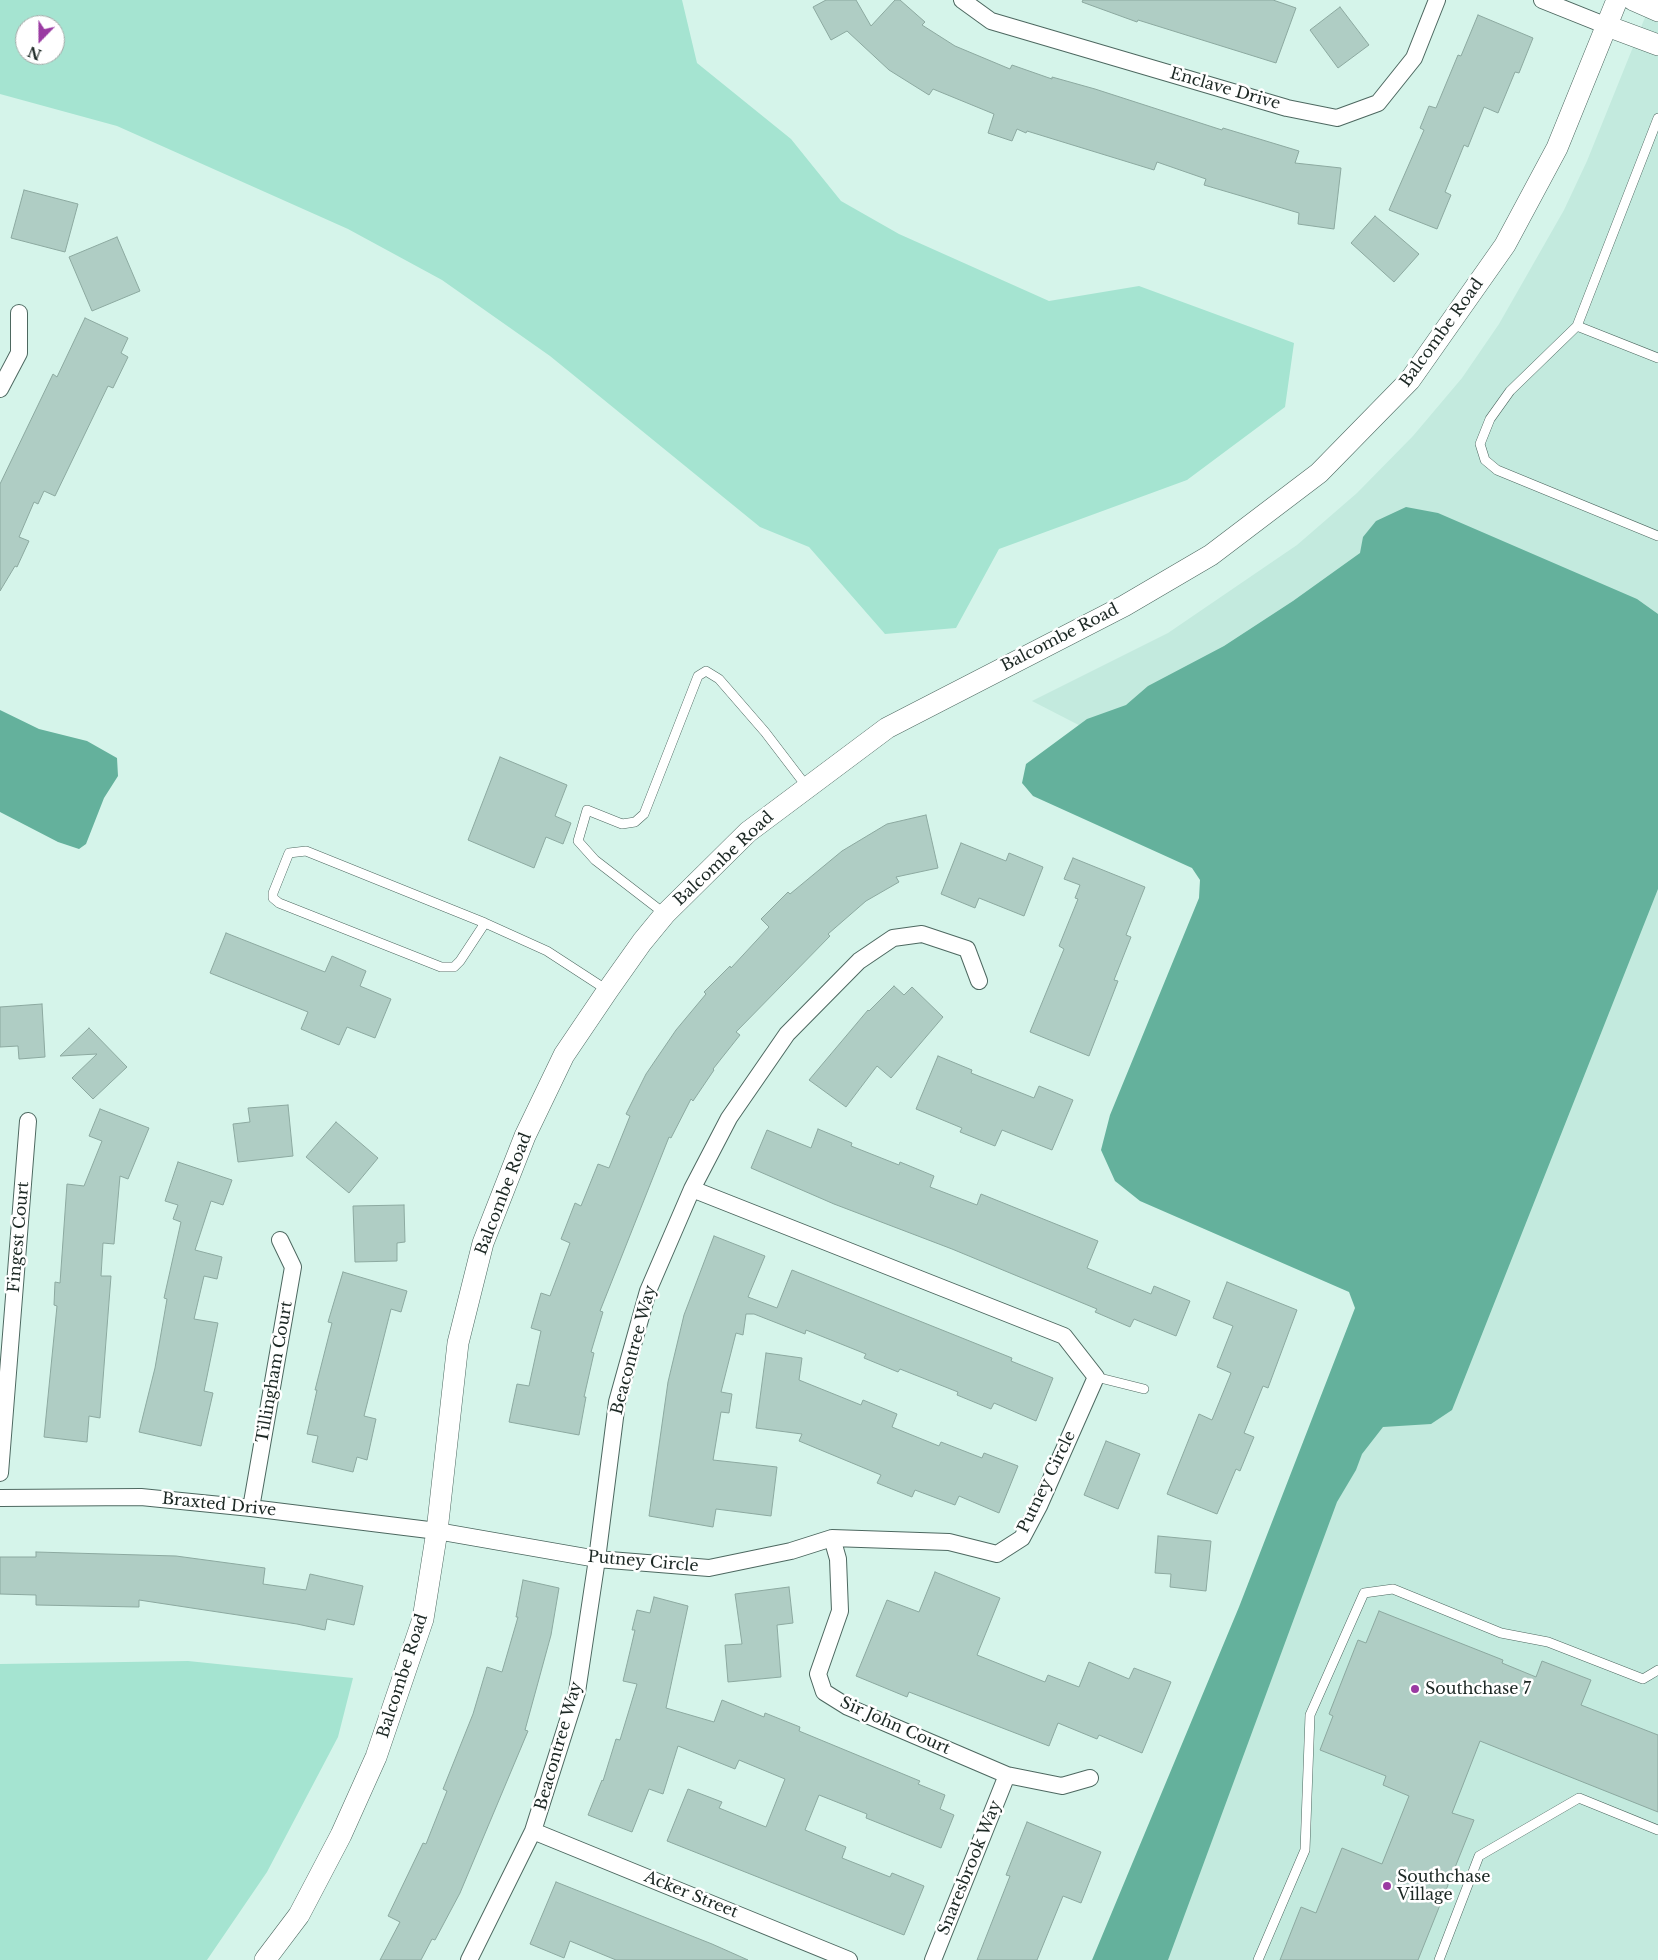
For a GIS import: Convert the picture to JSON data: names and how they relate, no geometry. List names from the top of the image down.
{
  "streets": {
    "street": [
      "Enclave Drive",
      "Balcombe Road",
      "Fingest Court",
      "Beacontree Way",
      "Tillingham Court",
      "Putney Circle",
      "Braxted Drive",
      "Sir John Court",
      "Snaresbrook Way",
      "Acker Street"
    ]
  },
  "crossings": [
    ["Balcombe Road", "Putney Circle"],
    ["Balcombe Road", "Braxted Drive"],
    ["Beacontree Way", "Putney Circle"],
    ["Beacontree Way", "Acker Street"],
    ["Tillingham Court", "Braxted Drive"],
    ["Putney Circle", "Braxted Drive"],
    ["Putney Circle", "Sir John Court"],
    ["Sir John Court", "Snaresbrook Way"]
  ],
  "places": ["Southchase 7", "Southchase Village"],
  "north": "bottom"
}
